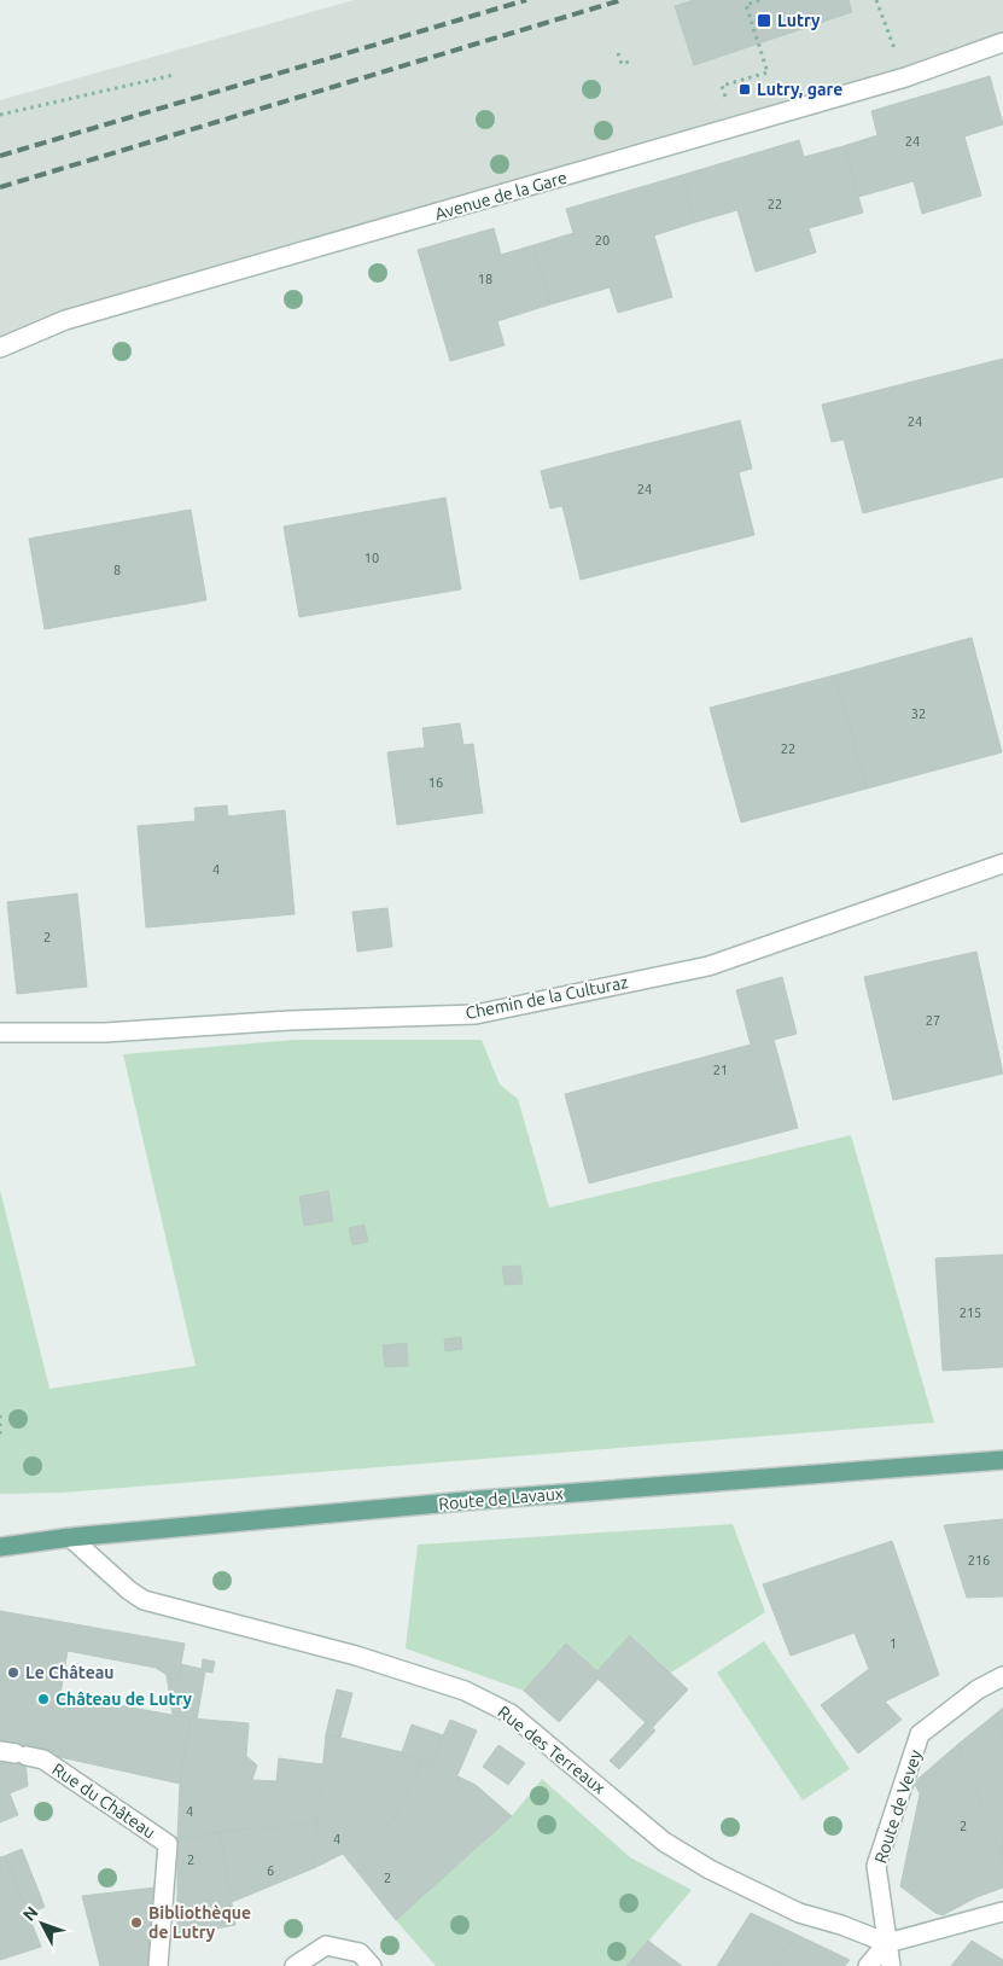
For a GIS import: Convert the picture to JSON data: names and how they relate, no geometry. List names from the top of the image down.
{
  "streets": {
    "main road": ["Route de Lavaux"],
    "street": [
      "Avenue de la Gare",
      "Chemin de la Culturaz",
      "Rue des Terreaux",
      "Rue du Château",
      "Route de Vevey"
    ]
  },
  "crossings": [
    ["Route de Lavaux", "Rue des Terreaux"],
    ["Rue des Terreaux", "Route de Vevey"]
  ],
  "places": {
    "transit": ["Lutry", "Lutry, gare"],
    "other": ["Le Château", "Château de Lutry", "Bibliothèque de Lutry"]
  },
  "house_numbers": [
    "24",
    "22",
    "20",
    "18",
    "24",
    "24",
    "10",
    "8",
    "32",
    "22",
    "16",
    "4",
    "2",
    "27",
    "21",
    "215",
    "216",
    "1",
    "4",
    "2",
    "4",
    "2",
    "6",
    "2"
  ],
  "north": "top left"
}
